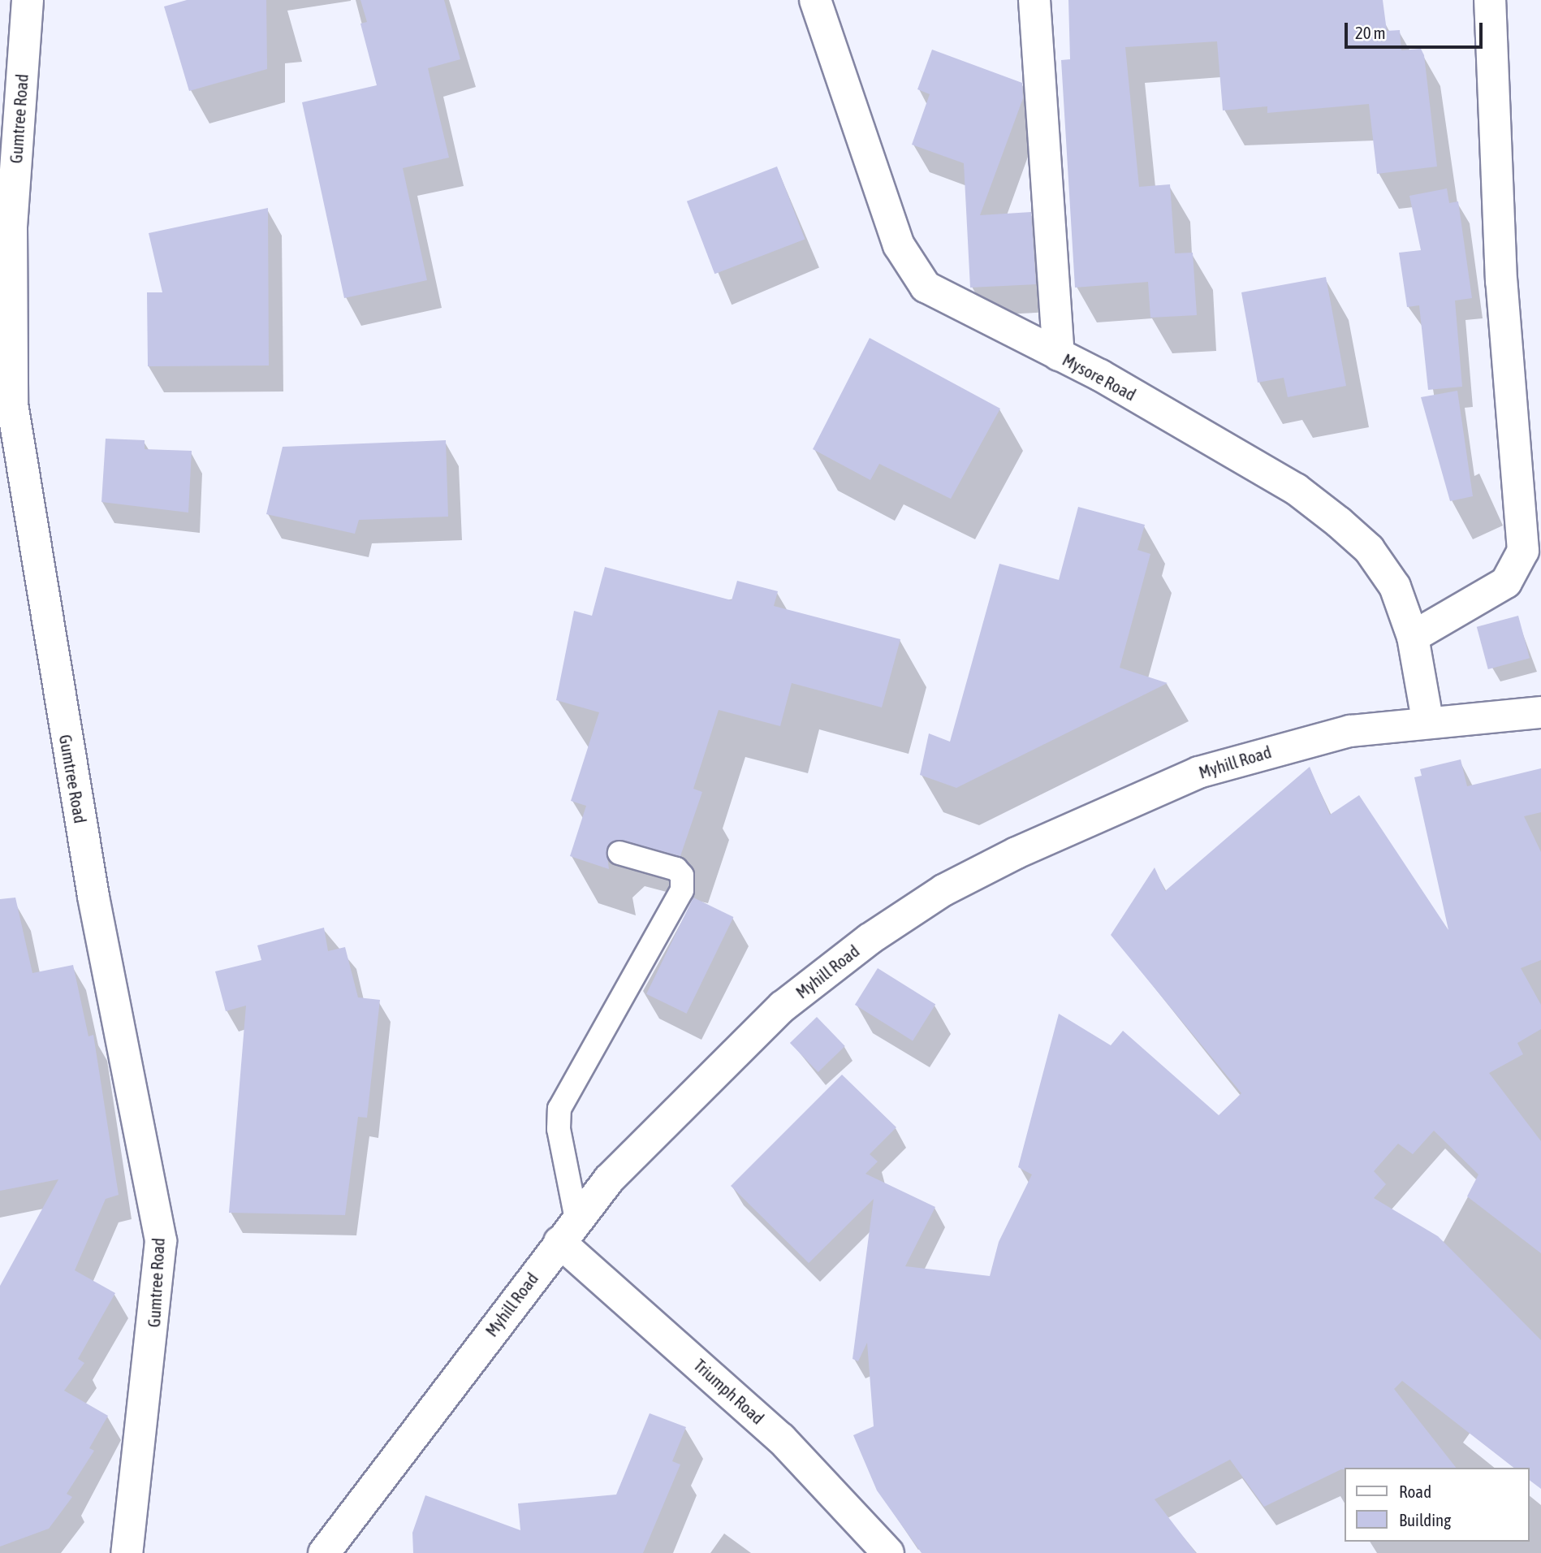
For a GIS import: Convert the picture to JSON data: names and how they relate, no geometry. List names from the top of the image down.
{
  "streets": {
    "street": [
      "Gumtree Road",
      "Mysore Road",
      "Myhill Road",
      "Triumph Road"
    ]
  },
  "crossings": [
    ["Mysore Road", "Myhill Road"],
    ["Myhill Road", "Triumph Road"]
  ],
  "legend": ["Road", "Building"],
  "scale_bar": "20 m"
}
